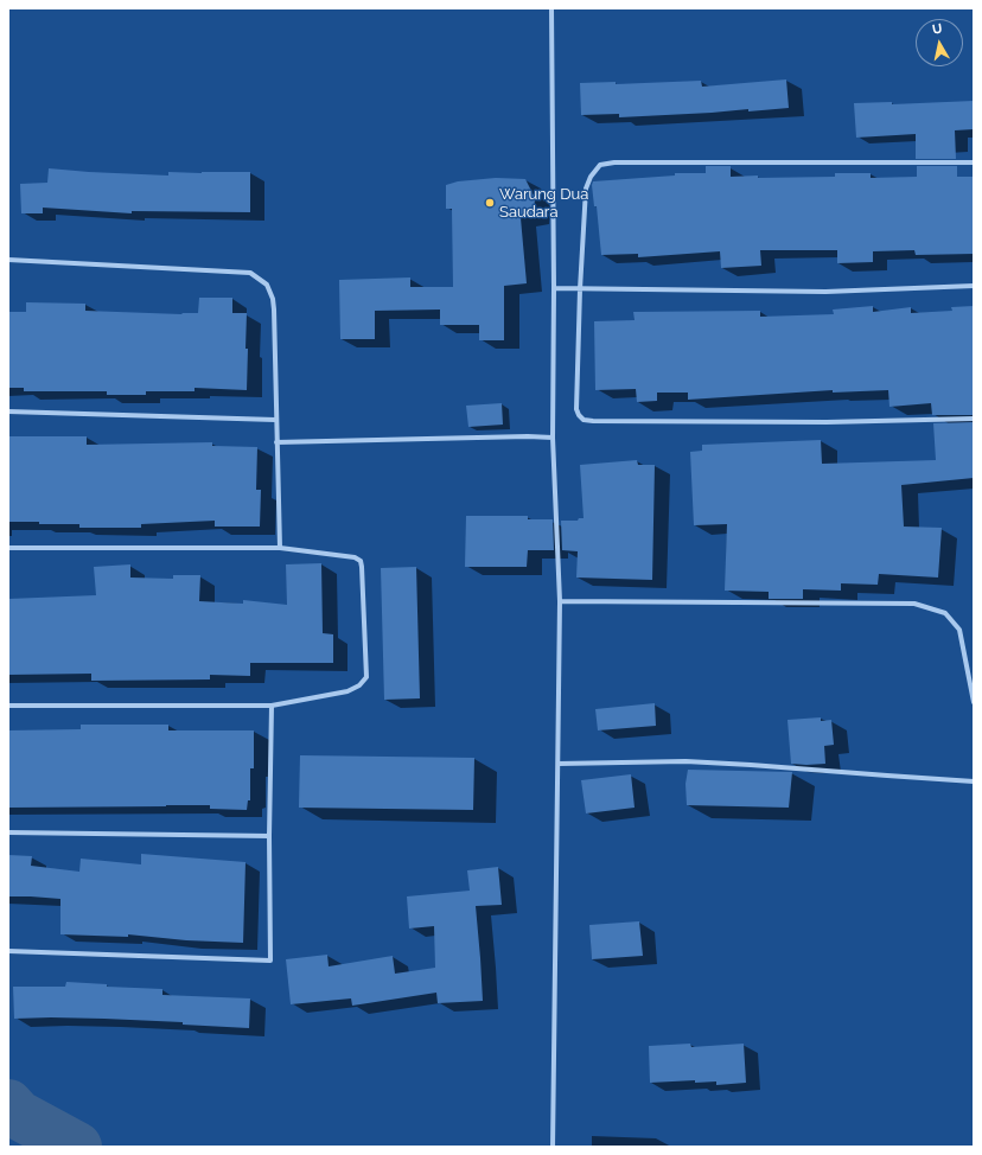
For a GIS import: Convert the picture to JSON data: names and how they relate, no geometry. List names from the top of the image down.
{
  "places": ["Warung Dua Saudara"],
  "north": "top"
}
